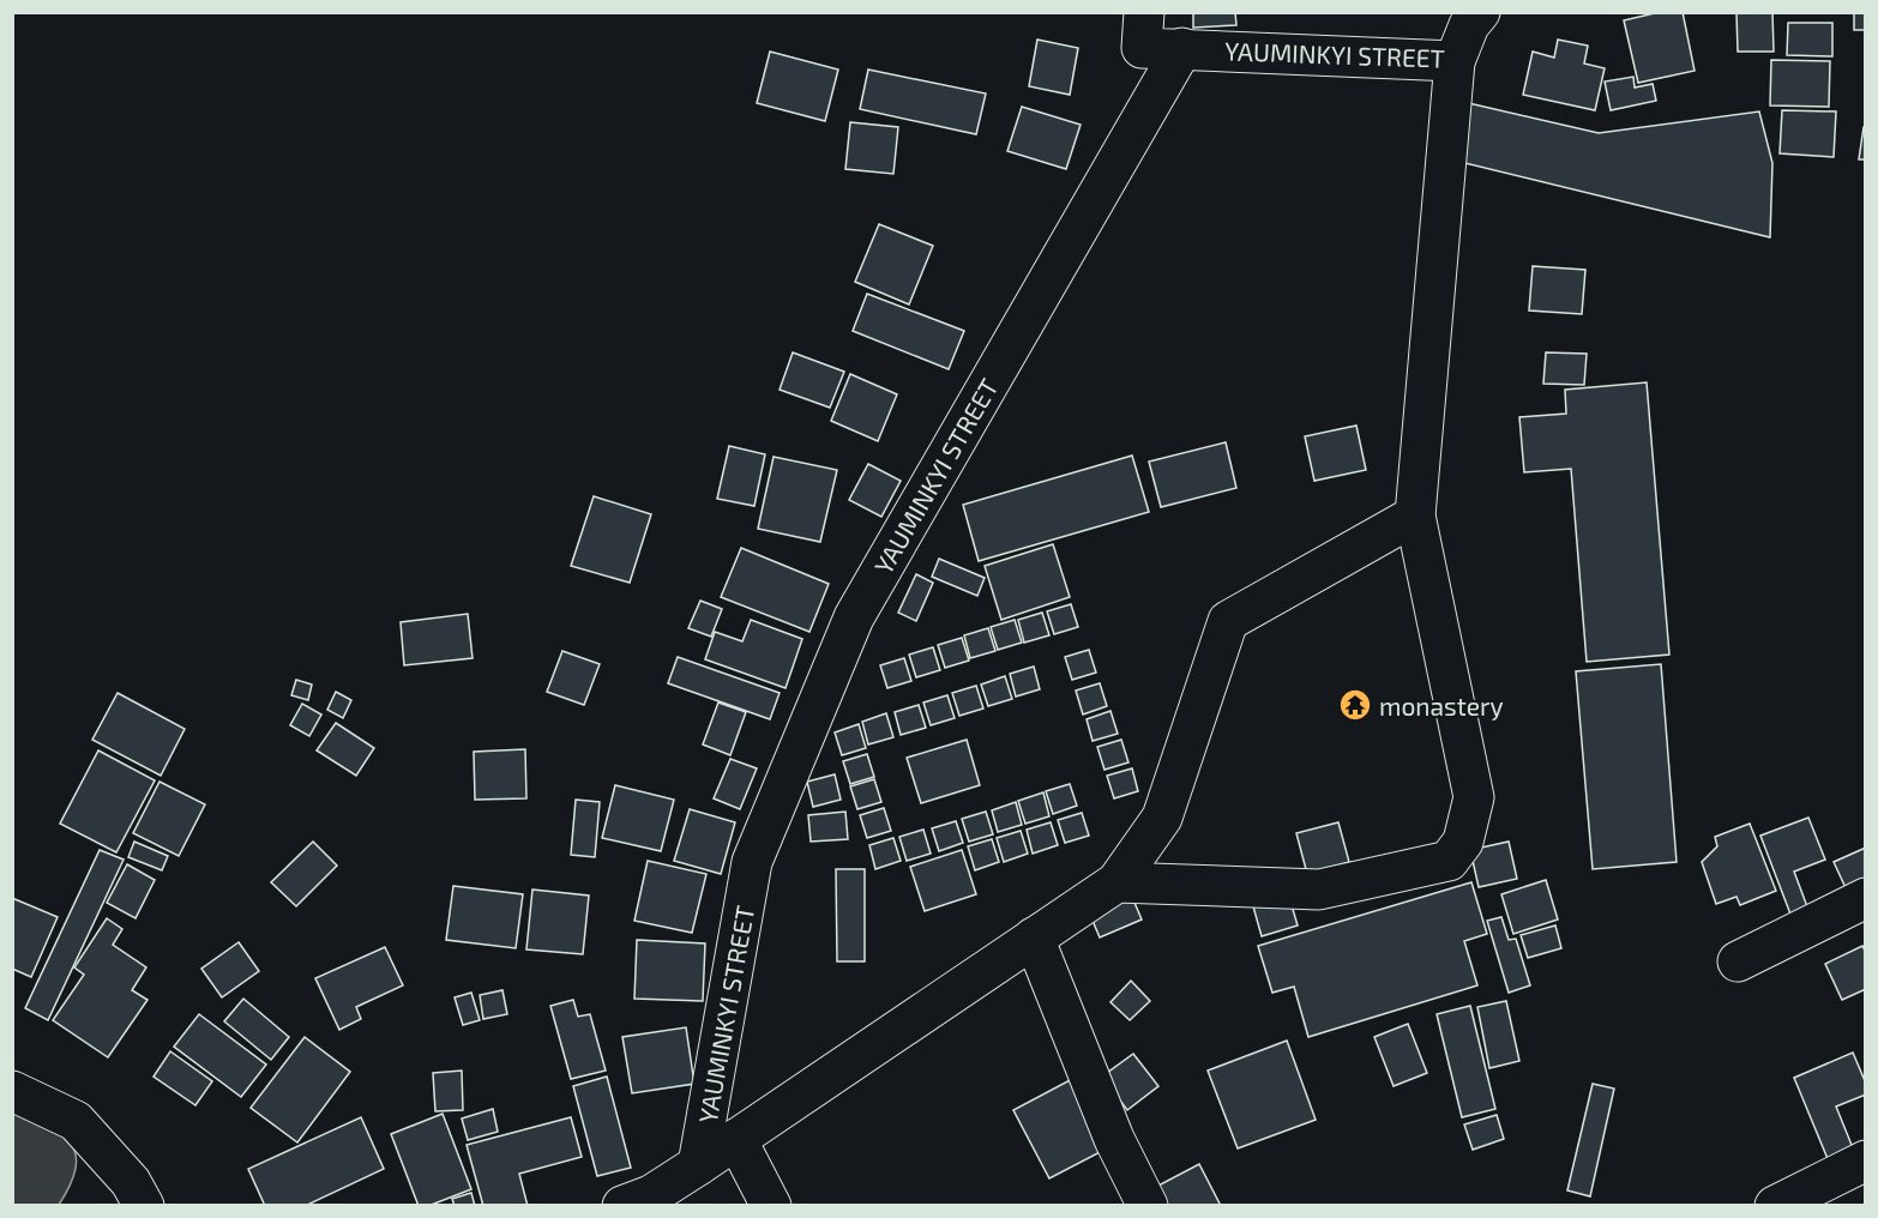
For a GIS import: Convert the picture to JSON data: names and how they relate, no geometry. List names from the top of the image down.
{
  "streets": {
    "street": ["YAUMINKYI STREET"]
  },
  "places": {
    "temple": ["monastery"]
  }
}
